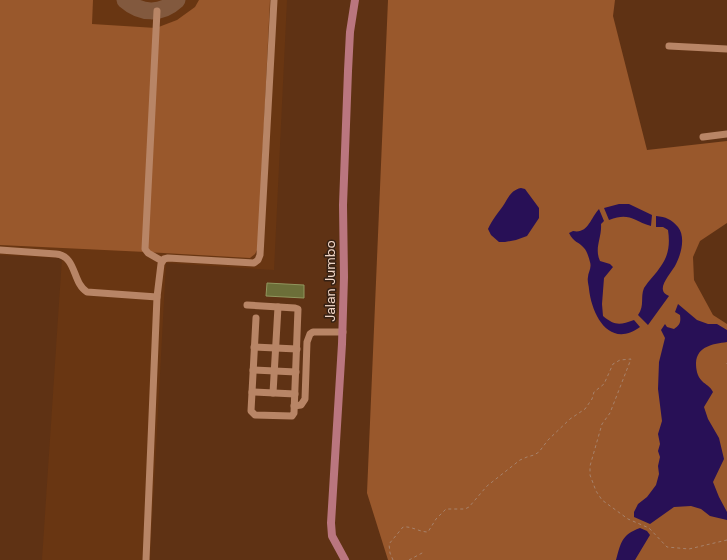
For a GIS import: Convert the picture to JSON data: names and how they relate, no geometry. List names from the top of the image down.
{
  "streets": {
    "main road": ["Jalan Jumbo"]
  }
}
